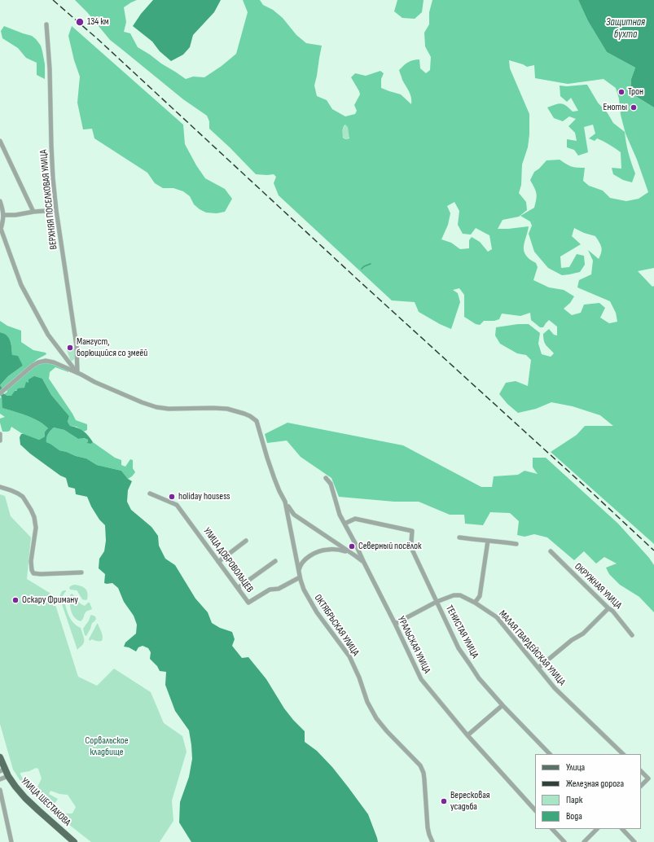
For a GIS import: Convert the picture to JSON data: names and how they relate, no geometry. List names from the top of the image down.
{
  "streets": {
    "main road": ["УЛИЦА ШЕСТАКОВА"],
    "street": [
      "ВЕРХНЯЯ ПОСЕЛКОВАЯ УЛИЦА",
      "УЛИЦА ДОБРОВОЛЬЦЕВ",
      "ОКРУЖНАЯ УЛИЦА",
      "ОКТЯБРЬСКАЯ УЛИЦА",
      "ТЕНИСТАЯ УЛИЦА",
      "УРАЛЬСКАЯ УЛИЦА",
      "МАЛАЯ ГВАРДЕЙСКАЯ УЛИЦА"
    ]
  },
  "crossings": [
    ["ВЕРХНЯЯ ПОСЕЛКОВАЯ УЛИЦА", "ОКТЯБРЬСКАЯ УЛИЦА"],
    ["УЛИЦА ДОБРОВОЛЬЦЕВ", "ОКТЯБРЬСКАЯ УЛИЦА"],
    ["ТЕНИСТАЯ УЛИЦА", "УРАЛЬСКАЯ УЛИЦА"],
    ["ТЕНИСТАЯ УЛИЦА", "МАЛАЯ ГВАРДЕЙСКАЯ УЛИЦА"],
    ["УРАЛЬСКАЯ УЛИЦА", "МАЛАЯ ГВАРДЕЙСКАЯ УЛИЦА"]
  ],
  "water": ["Защитная бухта"],
  "parks": ["Сорвальское кладбище"],
  "places": [
    "134 км",
    "Трон",
    "Еноты",
    "Мангуст, борющийся со змеёй",
    "holiday housess",
    "Северный посёлок",
    "Оскару Фриману",
    "Вересковая усадьба"
  ],
  "legend": [
    "Улица",
    "Железная дорога",
    "Парк",
    "Вода"
  ]
}
